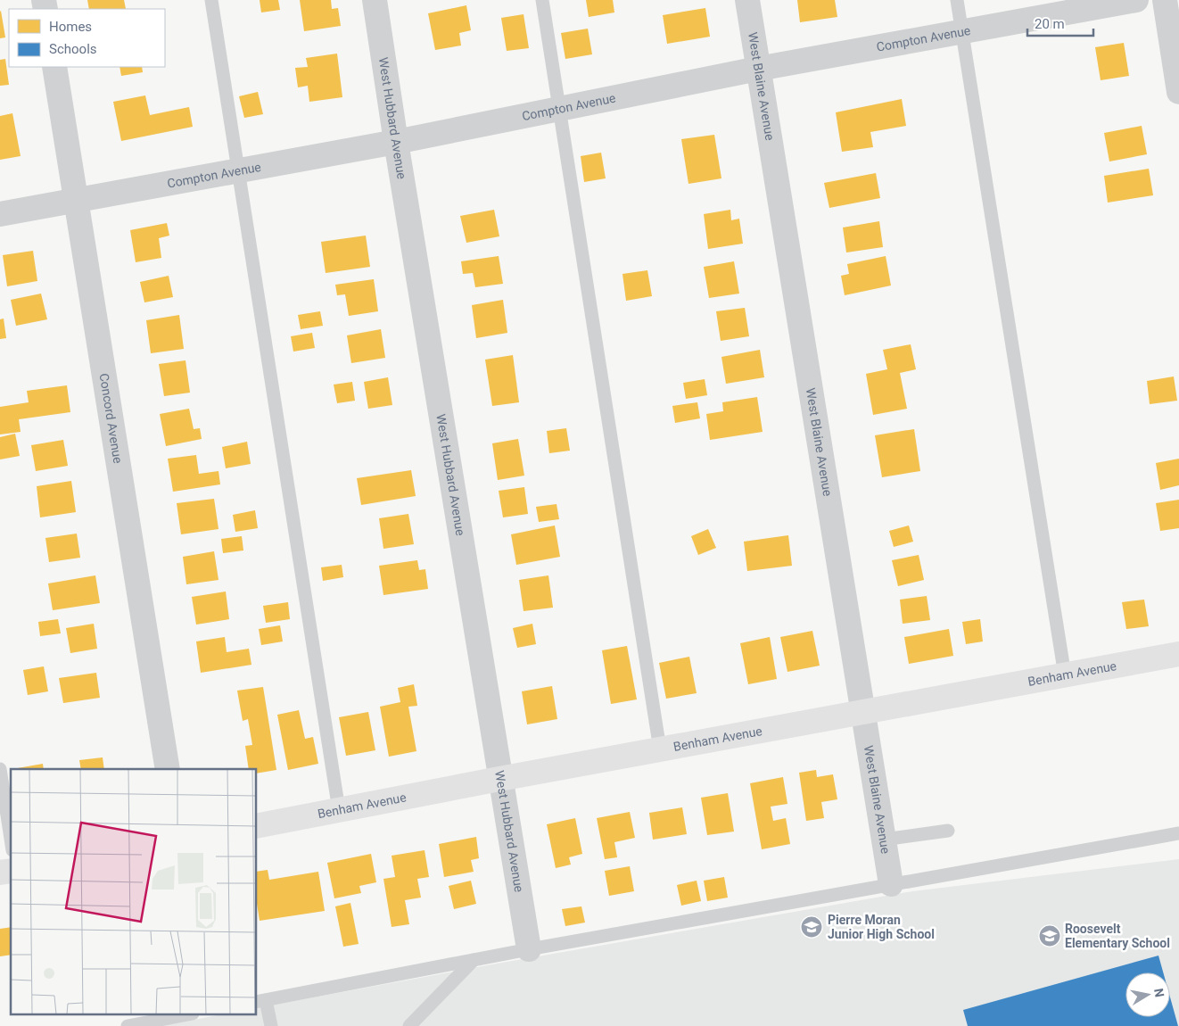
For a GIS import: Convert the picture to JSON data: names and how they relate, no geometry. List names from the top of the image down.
{
  "streets": {
    "main road": ["Benham Avenue"],
    "street": [
      "Compton Avenue",
      "West Blaine Avenue",
      "West Hubbard Avenue",
      "Concord Avenue"
    ]
  },
  "crossings": [
    ["Compton Avenue", "West Blaine Avenue"],
    ["Compton Avenue", "West Hubbard Avenue"],
    ["Compton Avenue", "Concord Avenue"],
    ["West Blaine Avenue", "Benham Avenue"],
    ["West Hubbard Avenue", "Benham Avenue"]
  ],
  "places": {
    "school or university": ["Pierre Moran Junior High School", "Roosevelt Elementary School"]
  },
  "legend": ["Homes", "Schools"],
  "scale_bar": "20 m",
  "north": "right"
}
